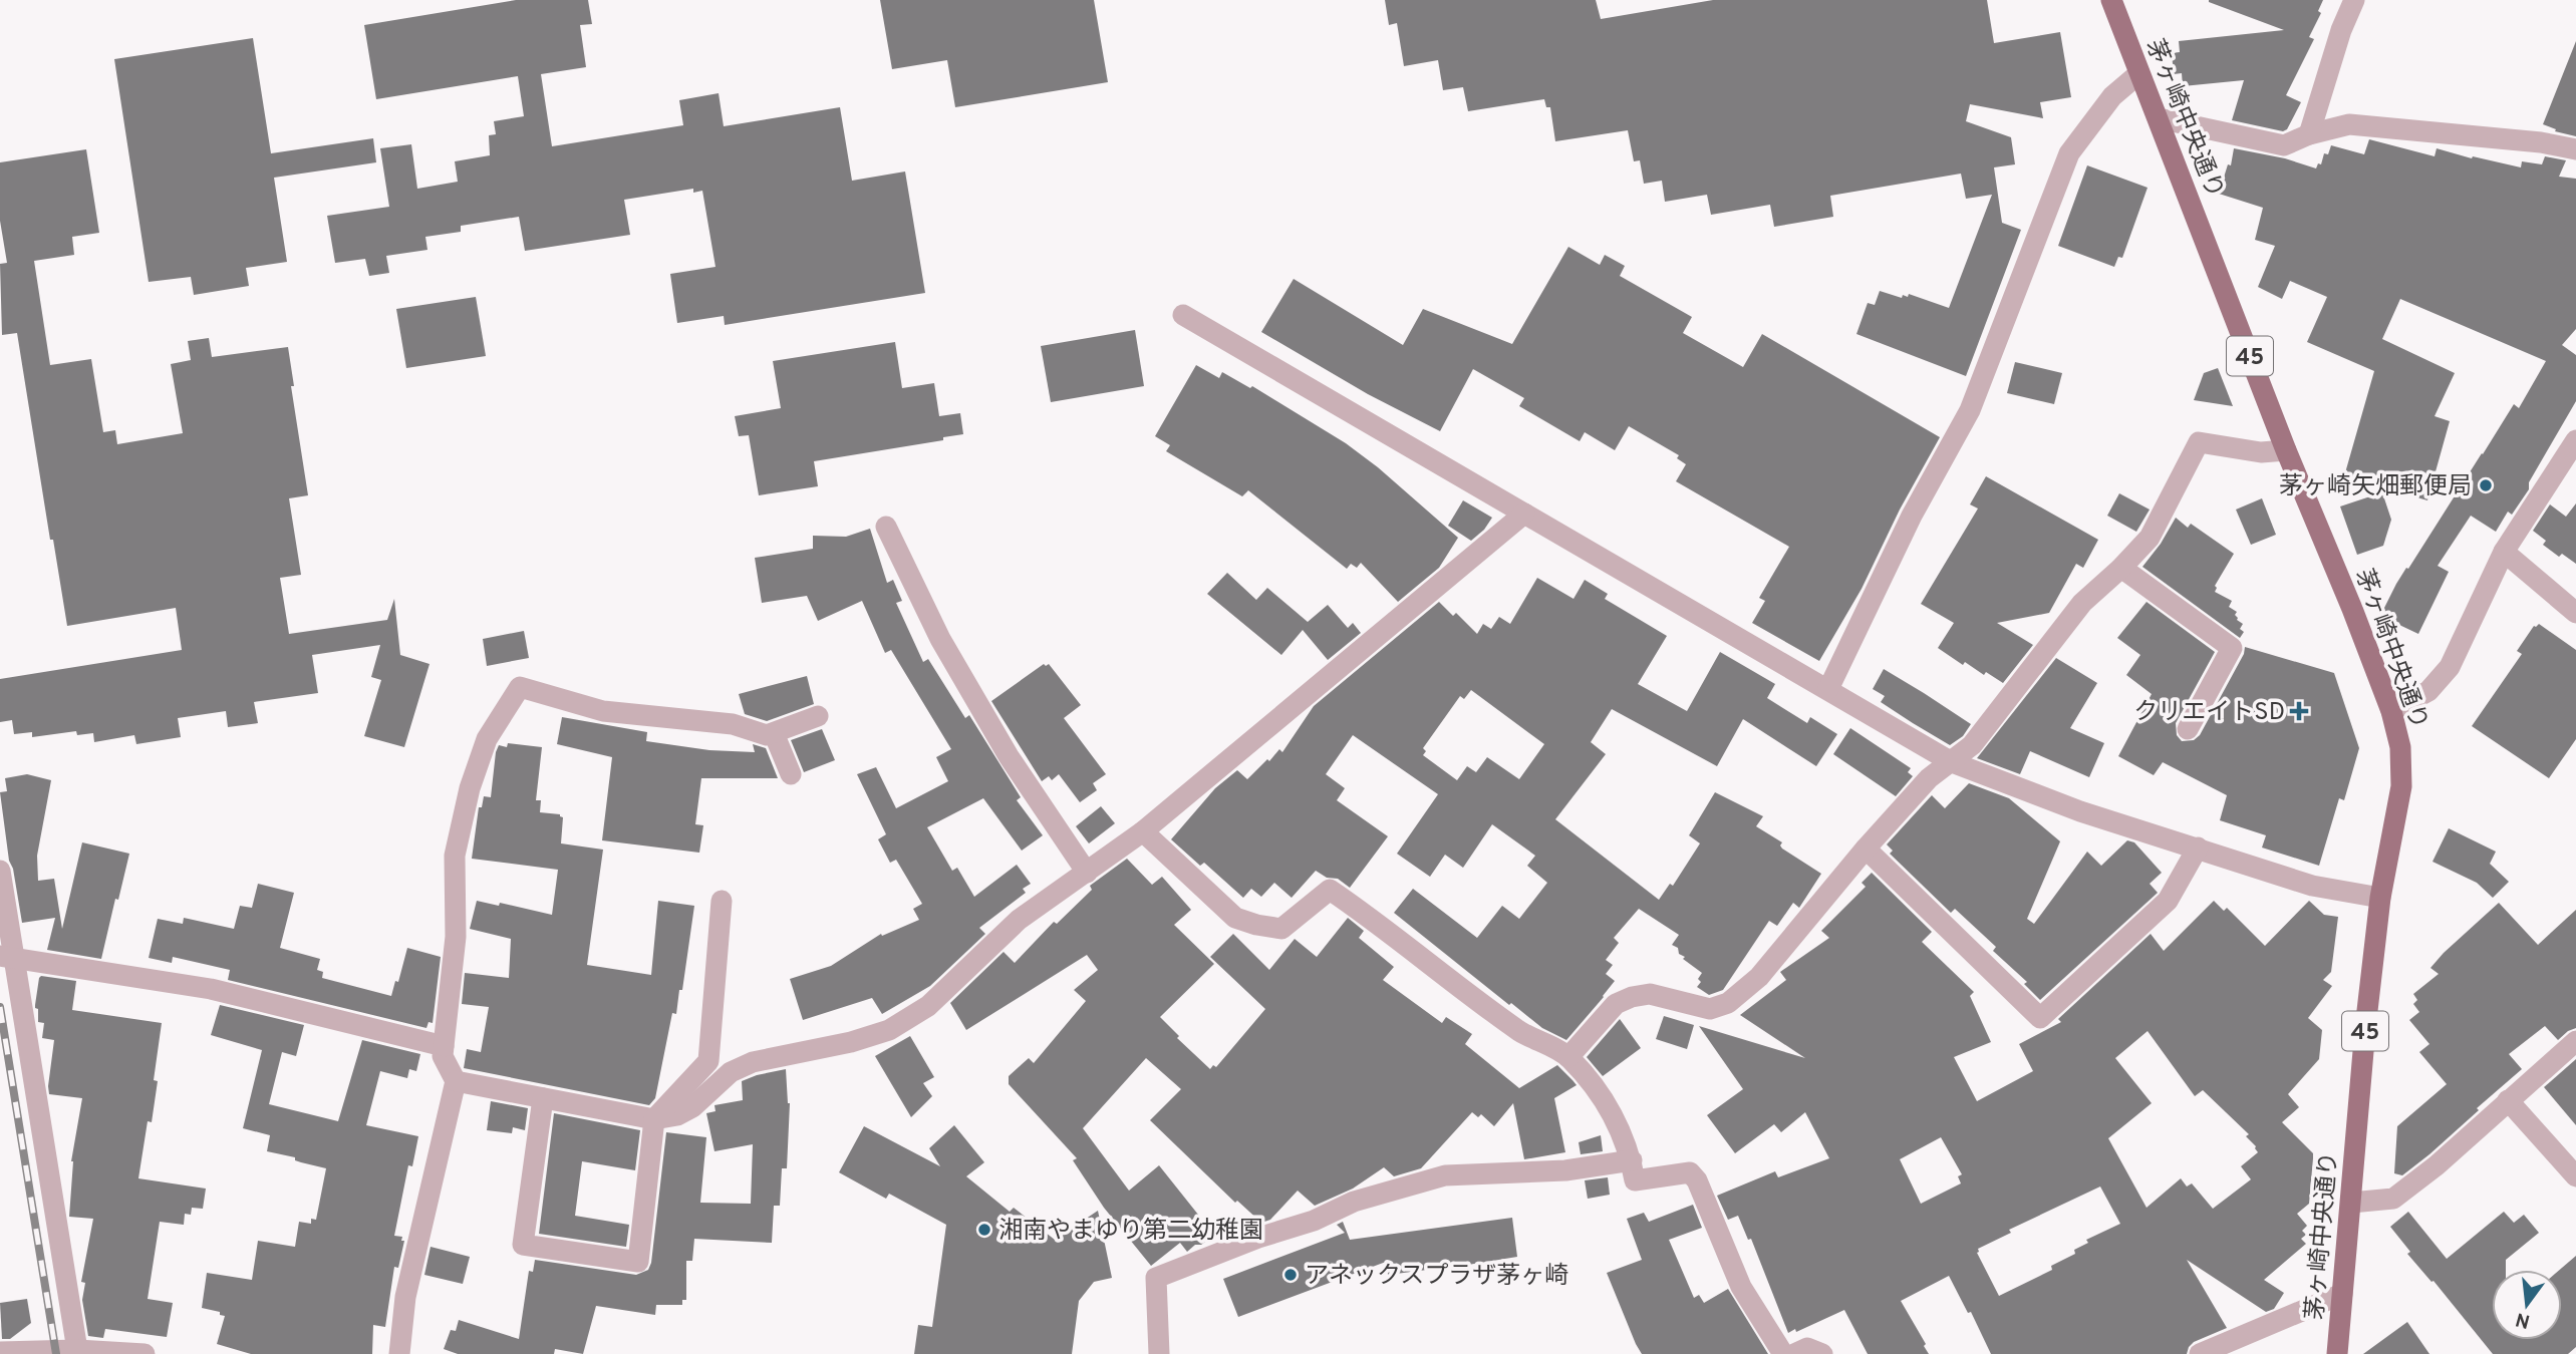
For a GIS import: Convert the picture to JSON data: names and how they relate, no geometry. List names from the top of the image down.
{
  "streets": {
    "main road": ["茅ヶ崎中央通り", "45"]
  },
  "places": {
    "other": ["茅ヶ崎矢畑郵便局", "湘南やまゆり第二幼稚園", "アネックスプラザ茅ヶ崎"],
    "health": ["クリエイトSD"]
  },
  "north": "bottom"
}
